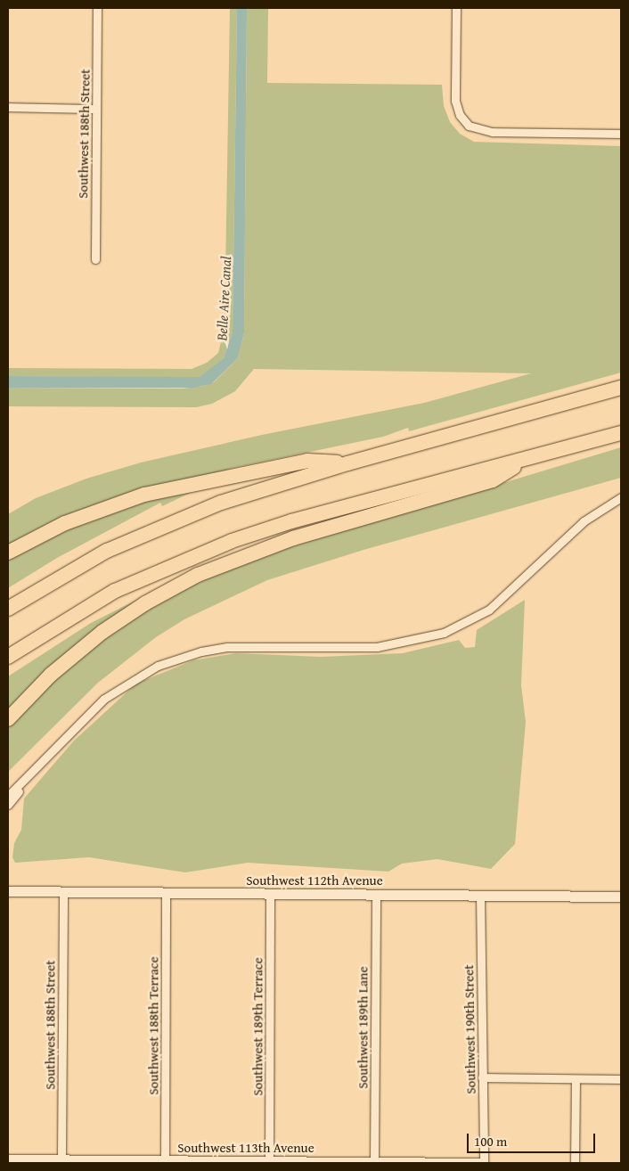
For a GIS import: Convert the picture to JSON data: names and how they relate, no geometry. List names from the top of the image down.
{
  "streets": {
    "street": [
      "Southwest 188th Street",
      "Southwest 112th Avenue",
      "Southwest 188th Terrace",
      "Southwest 189th Terrace",
      "Southwest 189th Lane",
      "Southwest 190th Street",
      "Southwest 113th Avenue"
    ]
  },
  "crossings": [
    ["Southwest 188th Street", "Southwest 112th Avenue"],
    ["Southwest 188th Street", "Southwest 113th Avenue"],
    ["Southwest 112th Avenue", "Southwest 188th Terrace"],
    ["Southwest 112th Avenue", "Southwest 189th Terrace"],
    ["Southwest 112th Avenue", "Southwest 189th Lane"],
    ["Southwest 112th Avenue", "Southwest 190th Street"],
    ["Southwest 188th Terrace", "Southwest 113th Avenue"],
    ["Southwest 189th Terrace", "Southwest 113th Avenue"],
    ["Southwest 189th Lane", "Southwest 113th Avenue"],
    ["Southwest 190th Street", "Southwest 113th Avenue"]
  ],
  "water": ["Belle Aire Canal"],
  "scale_bar": "100 m"
}
